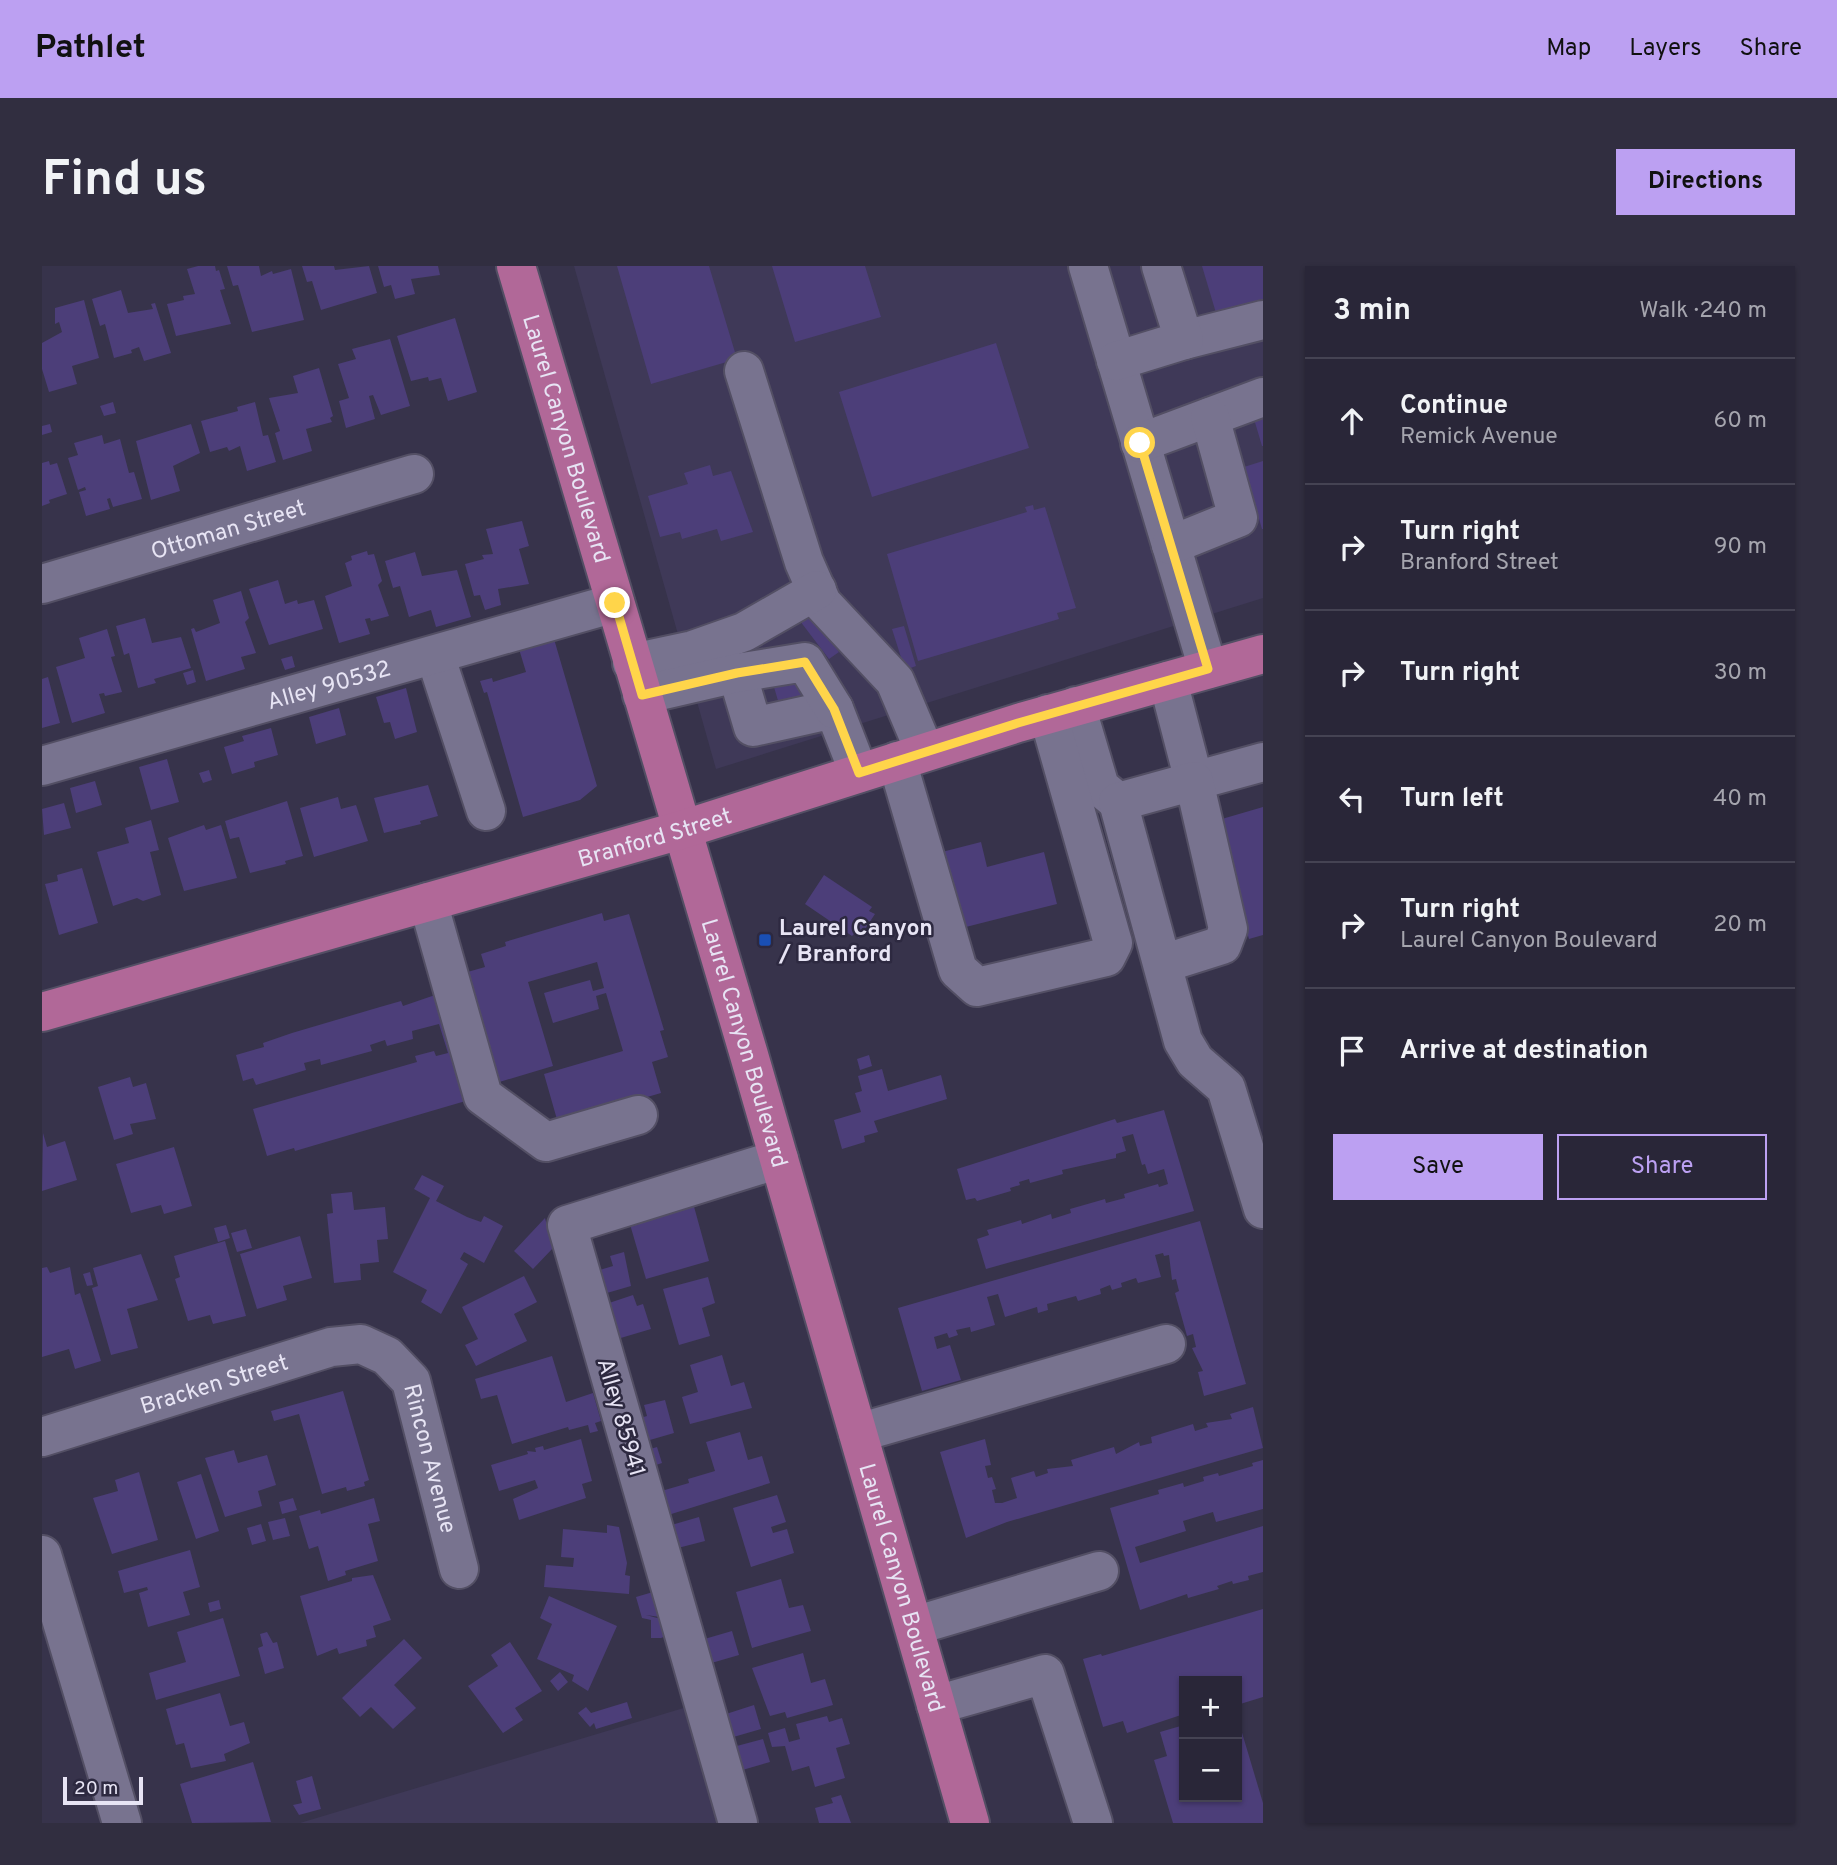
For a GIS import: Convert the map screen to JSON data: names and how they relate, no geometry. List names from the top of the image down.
{
  "streets": {
    "main road": ["Laurel Canyon Boulevard", "Branford Street"],
    "street": [
      "Ottoman Street",
      "Alley 90532",
      "Bracken Street",
      "Alley 85941",
      "Rincon Avenue"
    ]
  },
  "crossings": [
    ["Laurel Canyon Boulevard", "Alley 90532"],
    ["Laurel Canyon Boulevard", "Branford Street"],
    ["Laurel Canyon Boulevard", "Alley 85941"],
    ["Bracken Street", "Rincon Avenue"]
  ],
  "places": {
    "transit": ["Laurel Canyon / Branford"]
  },
  "scale_bar": "20 m",
  "page": {
    "header": "Pathlet",
    "nav": ["Map", "Layers", "Share"],
    "buttons": [
      "Directions",
      ["Save", "Share"]
    ],
    "title": "Find us",
    "heading": ["3 min", "Walk · 240 m"],
    "list": [
      ["Continue", "Remick Avenue", "60 m"],
      ["Turn right", "Branford Street", "90 m"],
      ["Turn right", "30 m"],
      ["Turn left", "40 m"],
      ["Turn right", "Laurel Canyon Boulevard", "20 m"],
      "Arrive at destination"
    ],
    "map_buttons": ["+", "−"],
    "scale": "20 m"
  }
}
